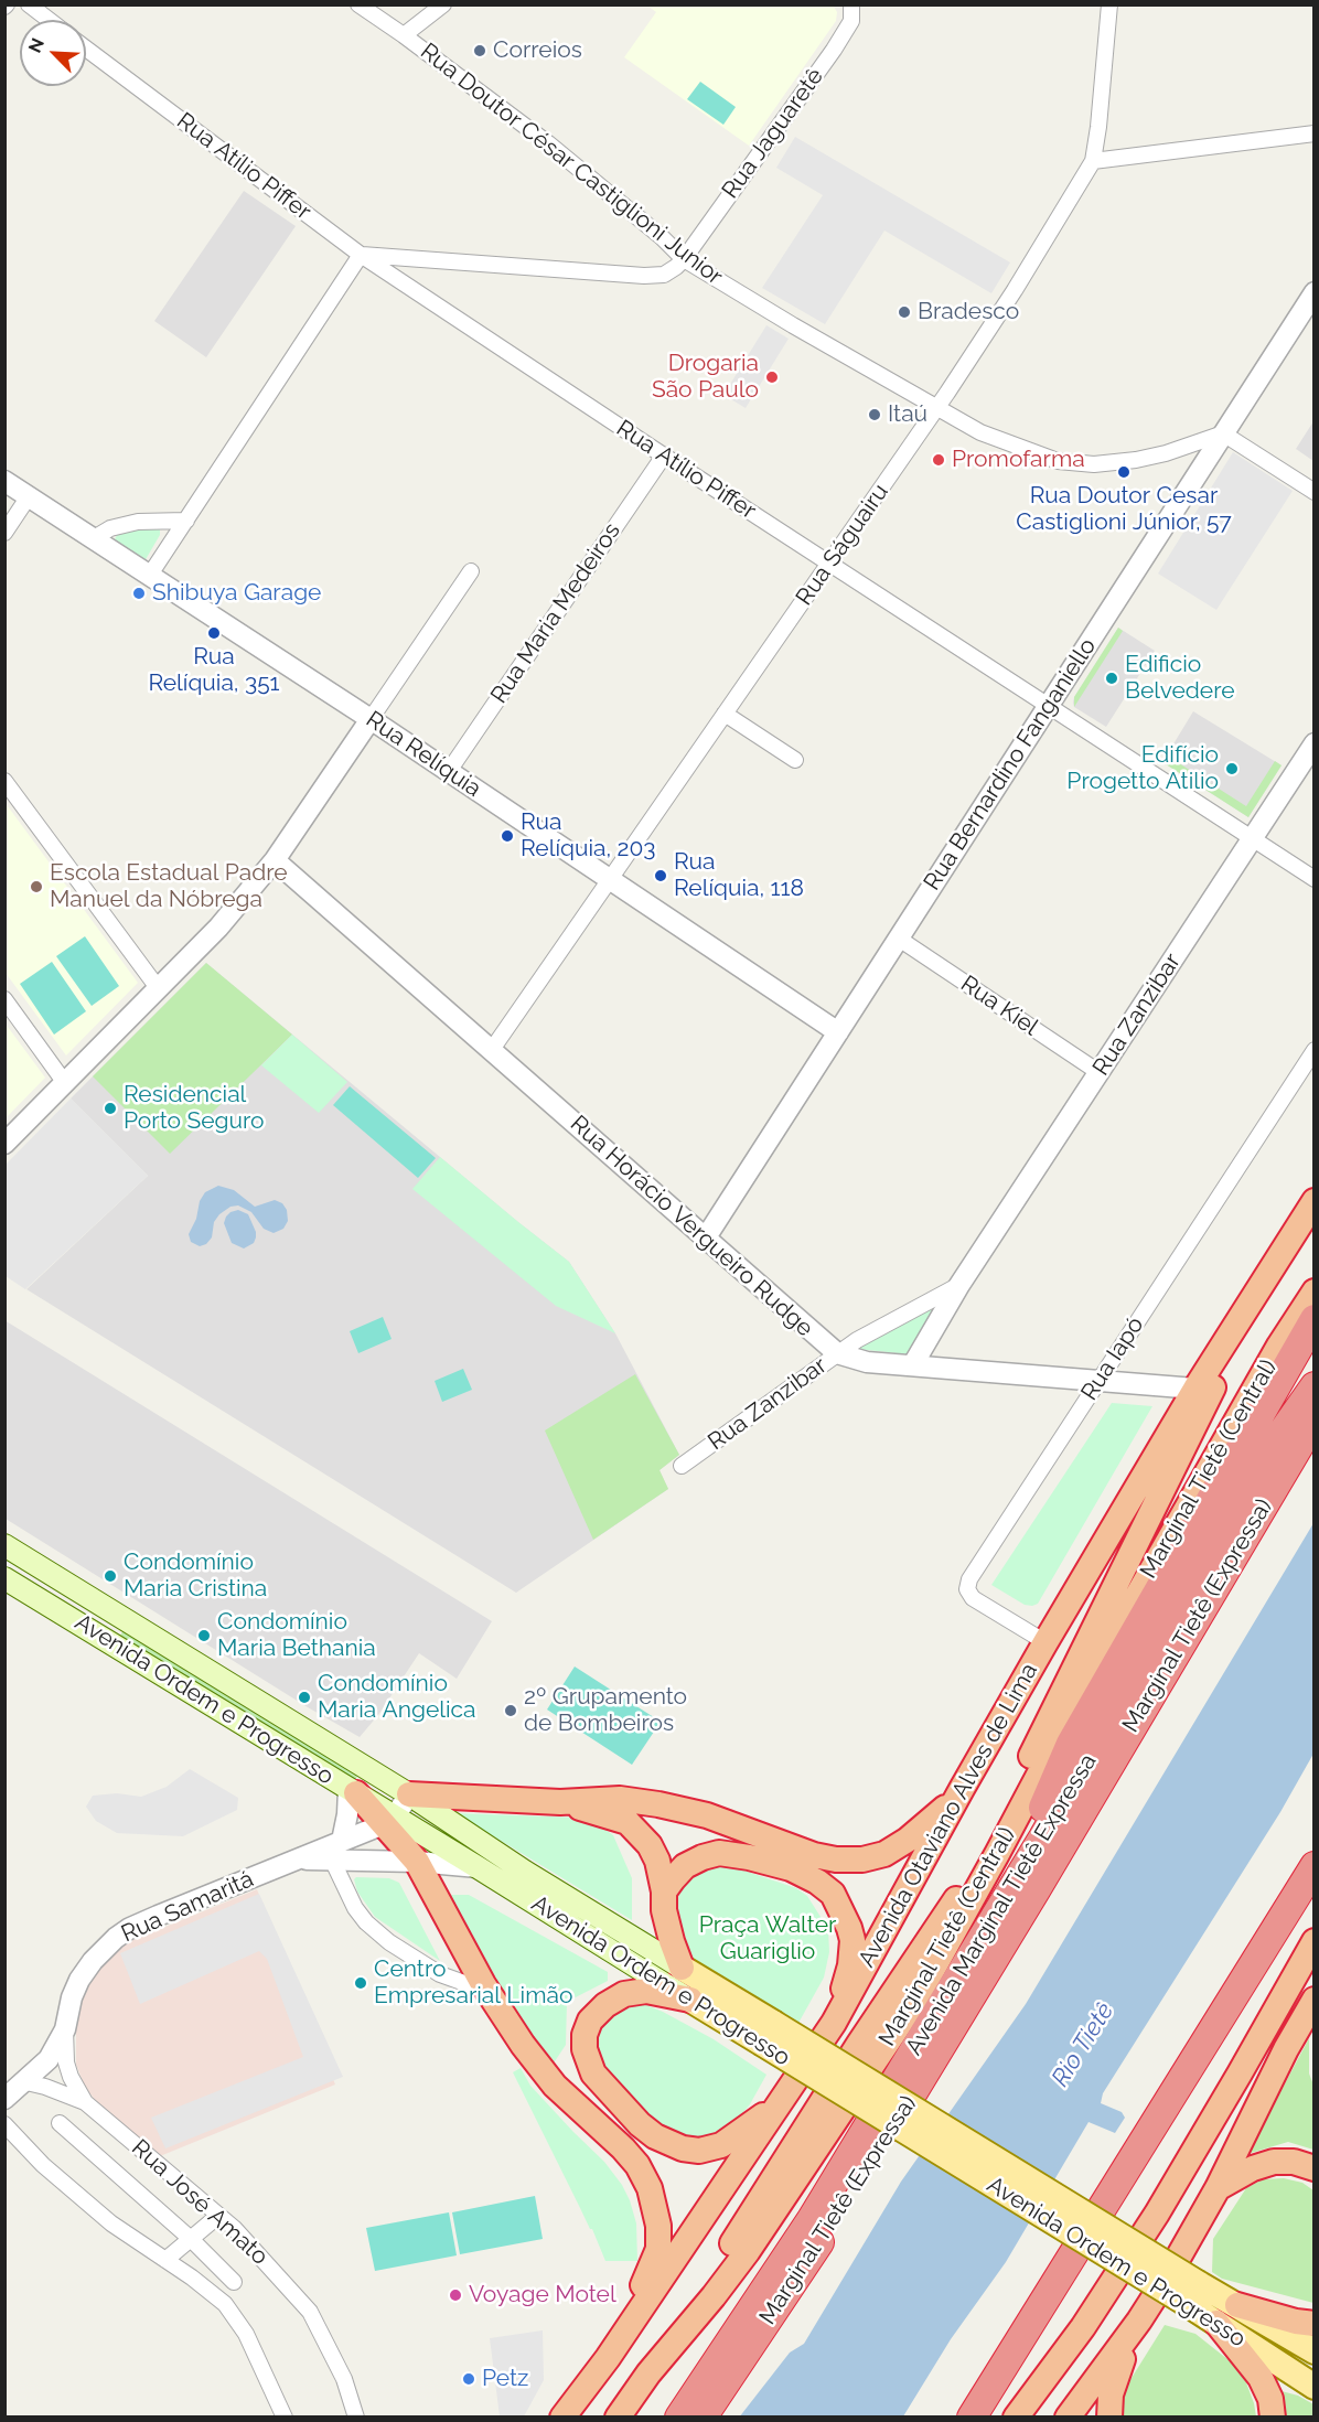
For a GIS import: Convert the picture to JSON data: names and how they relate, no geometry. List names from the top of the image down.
{
  "streets": {
    "highway": [
      "Marginal Tietê (Central)",
      "Marginal Tietê (Expressa)",
      "Avenida Otaviano Alves de Lima",
      "Avenida Marginal Tietê Expressa"
    ],
    "main road": ["Avenida Ordem e Progresso"],
    "street": [
      "Rua Jaguaretê",
      "Rua Doutor César Castiglioni Junior",
      "Rua Atílio Piffer",
      "Rua Ságuairu",
      "Rua Maria Medeiros",
      "Rua Relíquia",
      "Rua Bernardino Fanganiello",
      "Rua Kiel",
      "Rua Zanzibar",
      "Rua Horácio Vergueiro Rudge",
      "Rua Iapó",
      "Rua Samaritá",
      "Rua José Amato"
    ]
  },
  "crossings": [
    ["Rua Jaguaretê", "Rua Doutor César Castiglioni Junior"],
    ["Rua Doutor César Castiglioni Junior", "Rua Ságuairu"],
    ["Rua Doutor César Castiglioni Junior", "Rua Bernardino Fanganiello"],
    ["Rua Atílio Piffer", "Rua Ságuairu"],
    ["Rua Atílio Piffer", "Rua Maria Medeiros"],
    ["Rua Atílio Piffer", "Rua Bernardino Fanganiello"],
    ["Rua Atílio Piffer", "Rua Zanzibar"],
    ["Rua Ságuairu", "Rua Relíquia"],
    ["Rua Ságuairu", "Rua Horácio Vergueiro Rudge"],
    ["Rua Maria Medeiros", "Rua Relíquia"],
    ["Rua Relíquia", "Rua Bernardino Fanganiello"],
    ["Rua Bernardino Fanganiello", "Rua Kiel"],
    ["Rua Bernardino Fanganiello", "Rua Horácio Vergueiro Rudge"],
    ["Rua Kiel", "Rua Zanzibar"],
    ["Rua Zanzibar", "Rua Horácio Vergueiro Rudge"],
    ["Rua Horácio Vergueiro Rudge", "Rua Iapó"],
    ["Rua Horácio Vergueiro Rudge", "Avenida Otaviano Alves de Lima"],
    ["Rua Iapó", "Avenida Otaviano Alves de Lima"],
    ["Avenida Ordem e Progresso", "Rua Samaritá"],
    ["Rua Samaritá", "Rua José Amato"]
  ],
  "water": ["Rio Tietê"],
  "parks": ["Praça Walter Guariglio"],
  "places": [
    "Correios",
    "Bradesco",
    "Drogaria São Paulo",
    "Itaú",
    "Promofarma",
    "Rua Doutor Cesar Castiglioni Júnior, 57",
    "Shibuya Garage",
    "Rua Relíquia, 351",
    "Edificio Belvedere",
    "Edifício Progetto Atilio",
    "Rua Relíquia, 203",
    "Rua Relíquia, 118",
    "Escola Estadual Padre Manuel da Nóbrega",
    "Residencial Porto Seguro",
    "Condomínio Maria Cristina",
    "Condomínio Maria Bethania",
    "Condomínio Maria Angelica",
    "2º Grupamento de Bombeiros",
    "Centro Empresarial Limão",
    "Voyage Motel",
    "Petz"
  ],
  "north": "top left"
}
